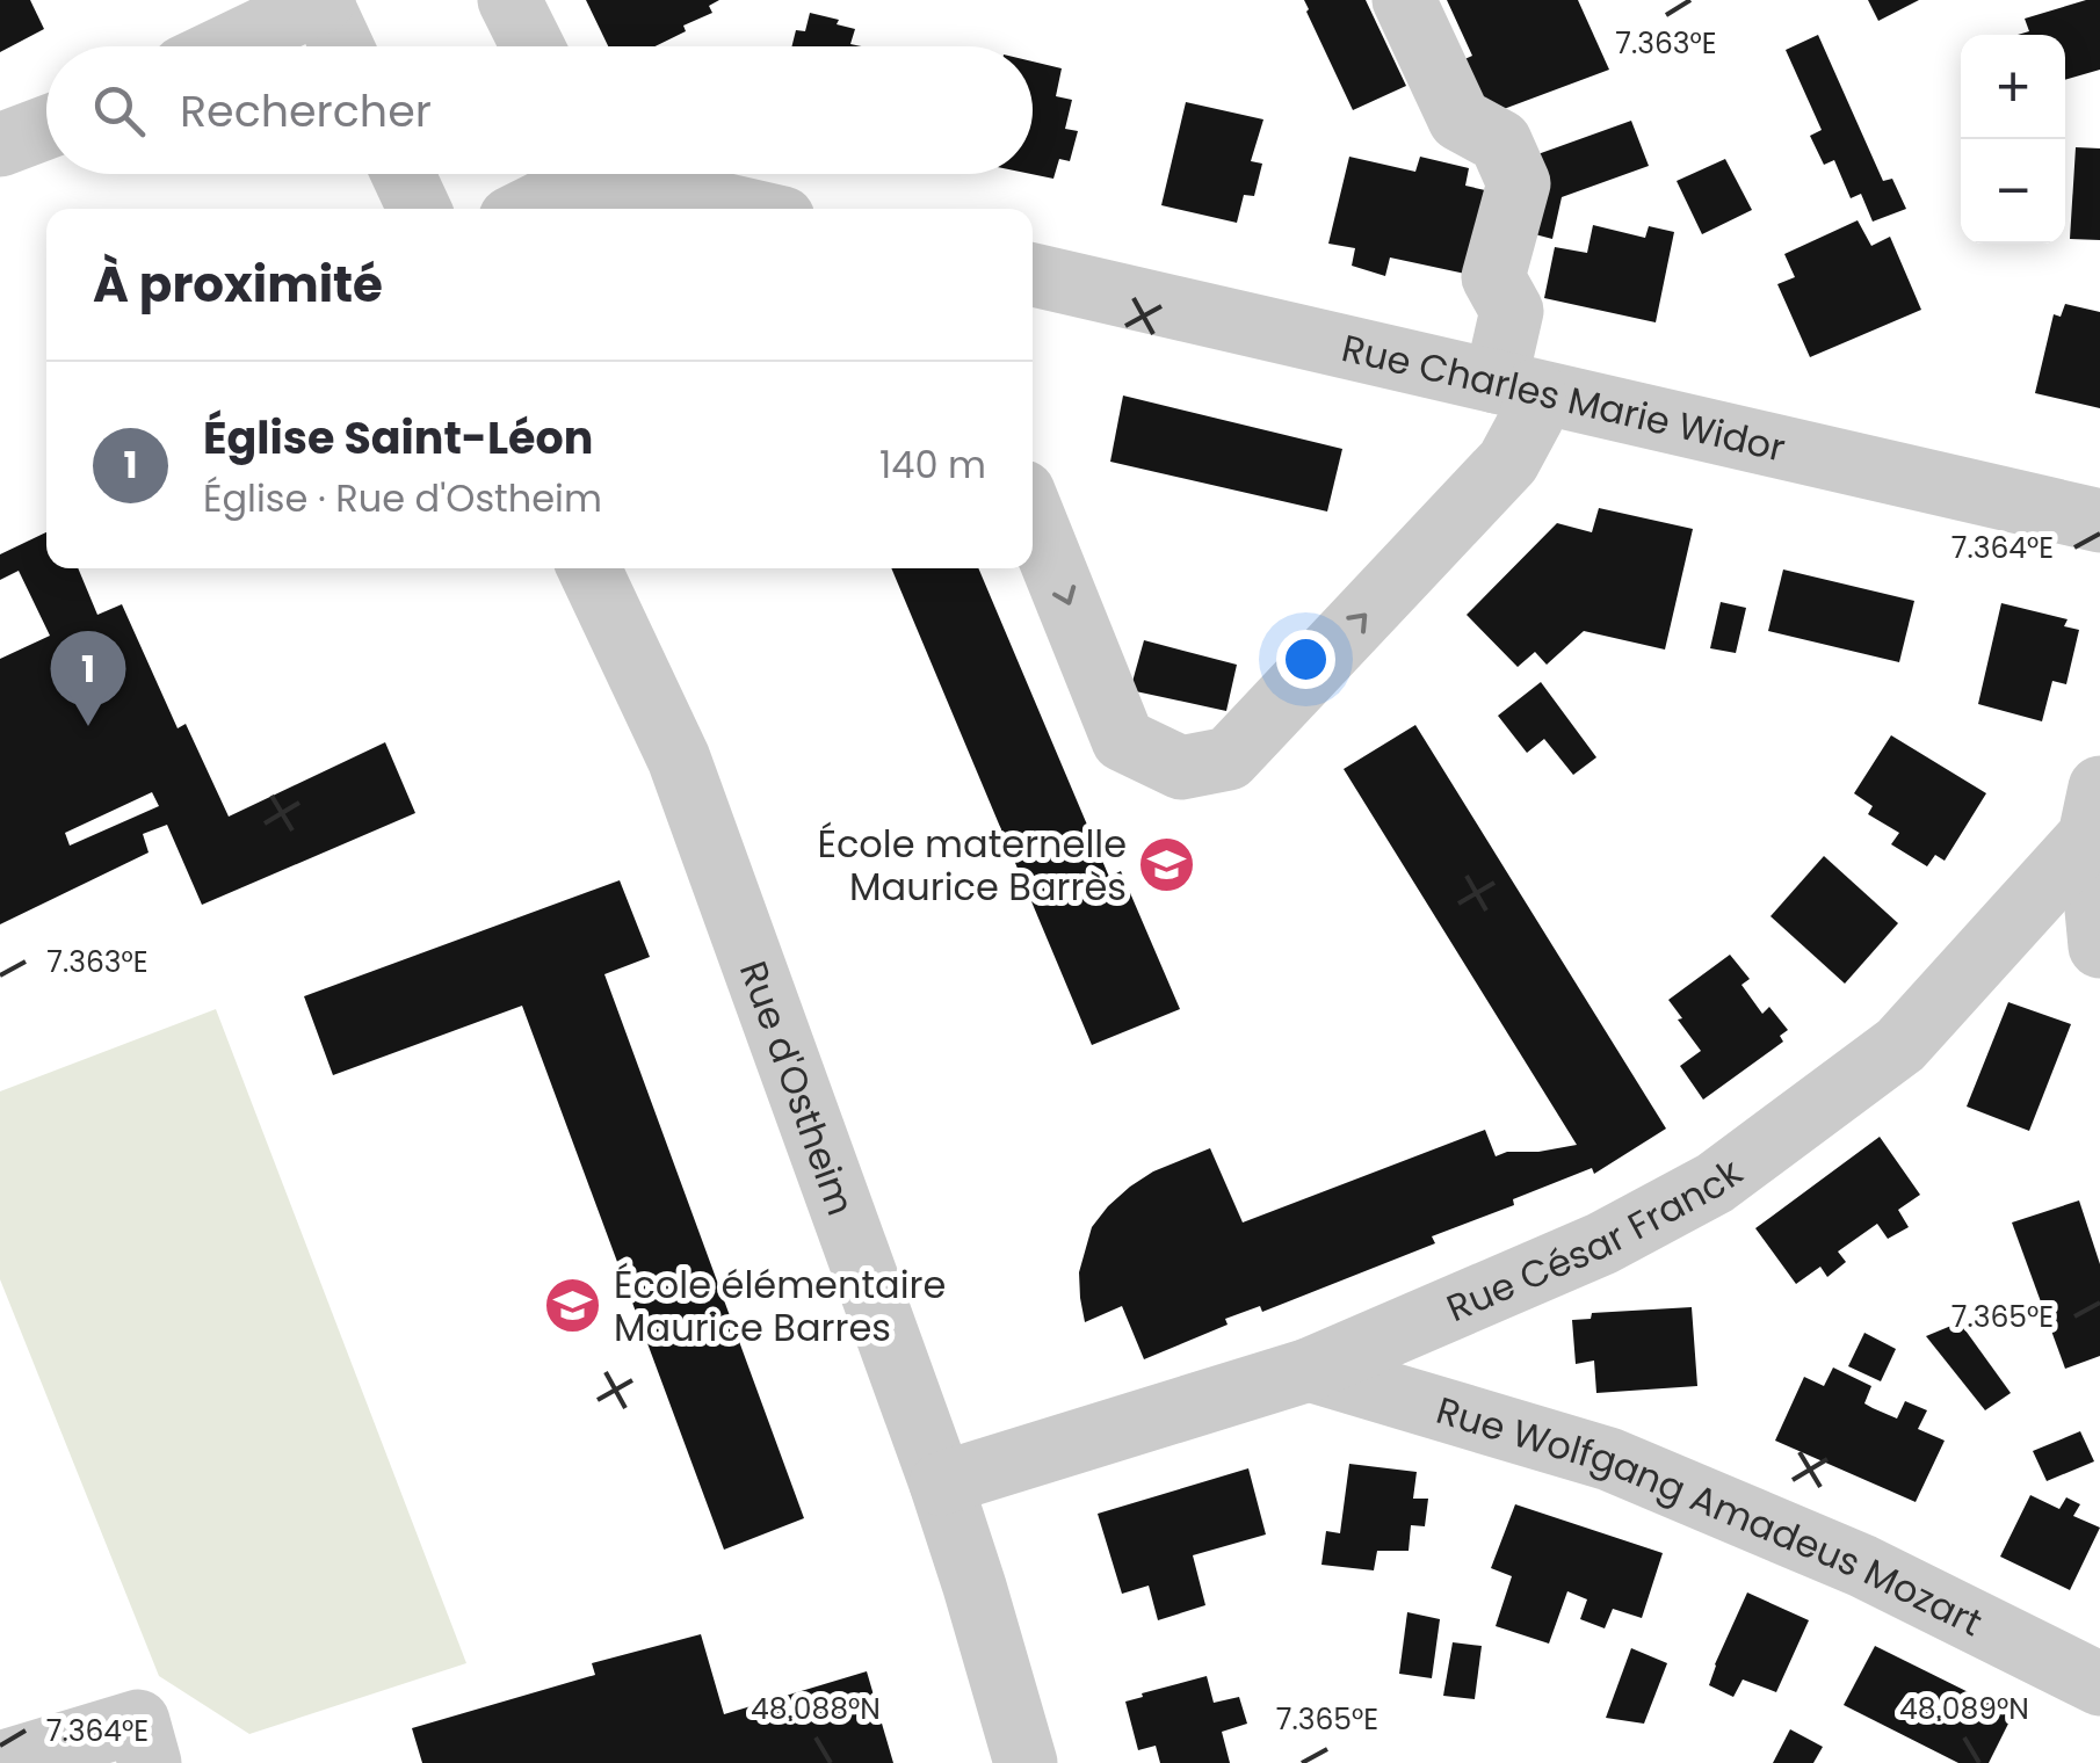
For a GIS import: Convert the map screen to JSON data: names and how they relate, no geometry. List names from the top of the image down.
{
  "streets": {
    "street": [
      "Rue Charles Marie Widor",
      "Rue d'Ostheim",
      "Rue César Franck",
      "Rue Wolfgang Amadeus Mozart"
    ]
  },
  "crossings": [
    ["Rue d'Ostheim", "Rue César Franck"],
    ["Rue César Franck", "Rue Wolfgang Amadeus Mozart"]
  ],
  "places": {
    "school or university": ["École maternelle Maurice Barrès", "École élémentaire Maurice Barres"]
  },
  "page": {
    "map_buttons": ["+", "−"],
    "search": "Rechercher",
    "heading": "À proximité",
    "list": [
      {
        "mark": "1",
        "name": "Église Saint-Léon",
        "note": "Église · Rue d'Ostheim",
        "value": "140 m"
      }
    ],
    "pins": "1"
  },
  "coordinates": [
    "7.363°E",
    "7.364°E",
    "7.365°E",
    "48.088°N",
    "48.089°N"
  ]
}
